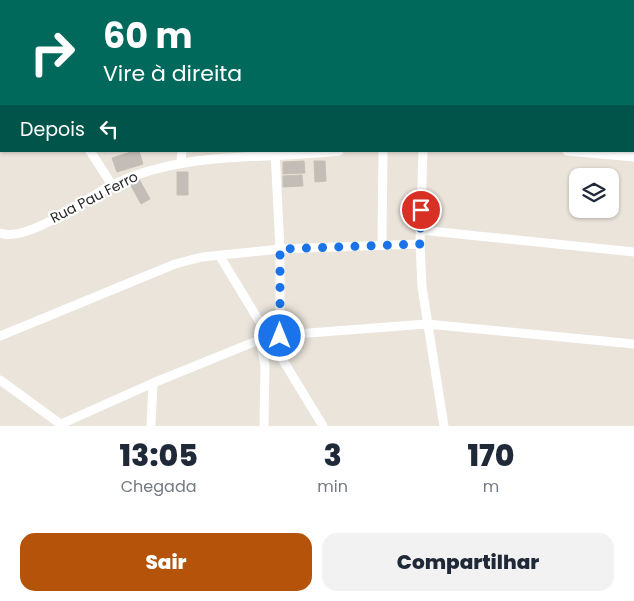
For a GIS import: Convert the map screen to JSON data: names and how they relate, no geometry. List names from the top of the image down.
{
  "streets": {
    "street": ["Rua Pau Ferro"]
  },
  "page": {
    "turn": ["60 m", "Vire à direita"],
    "then": "Depois",
    "eta": [
      "13:05",
      "Chegada",
      "3",
      "min",
      "170",
      "m"
    ],
    "buttons": ["Sair", "Compartilhar"]
  }
}
